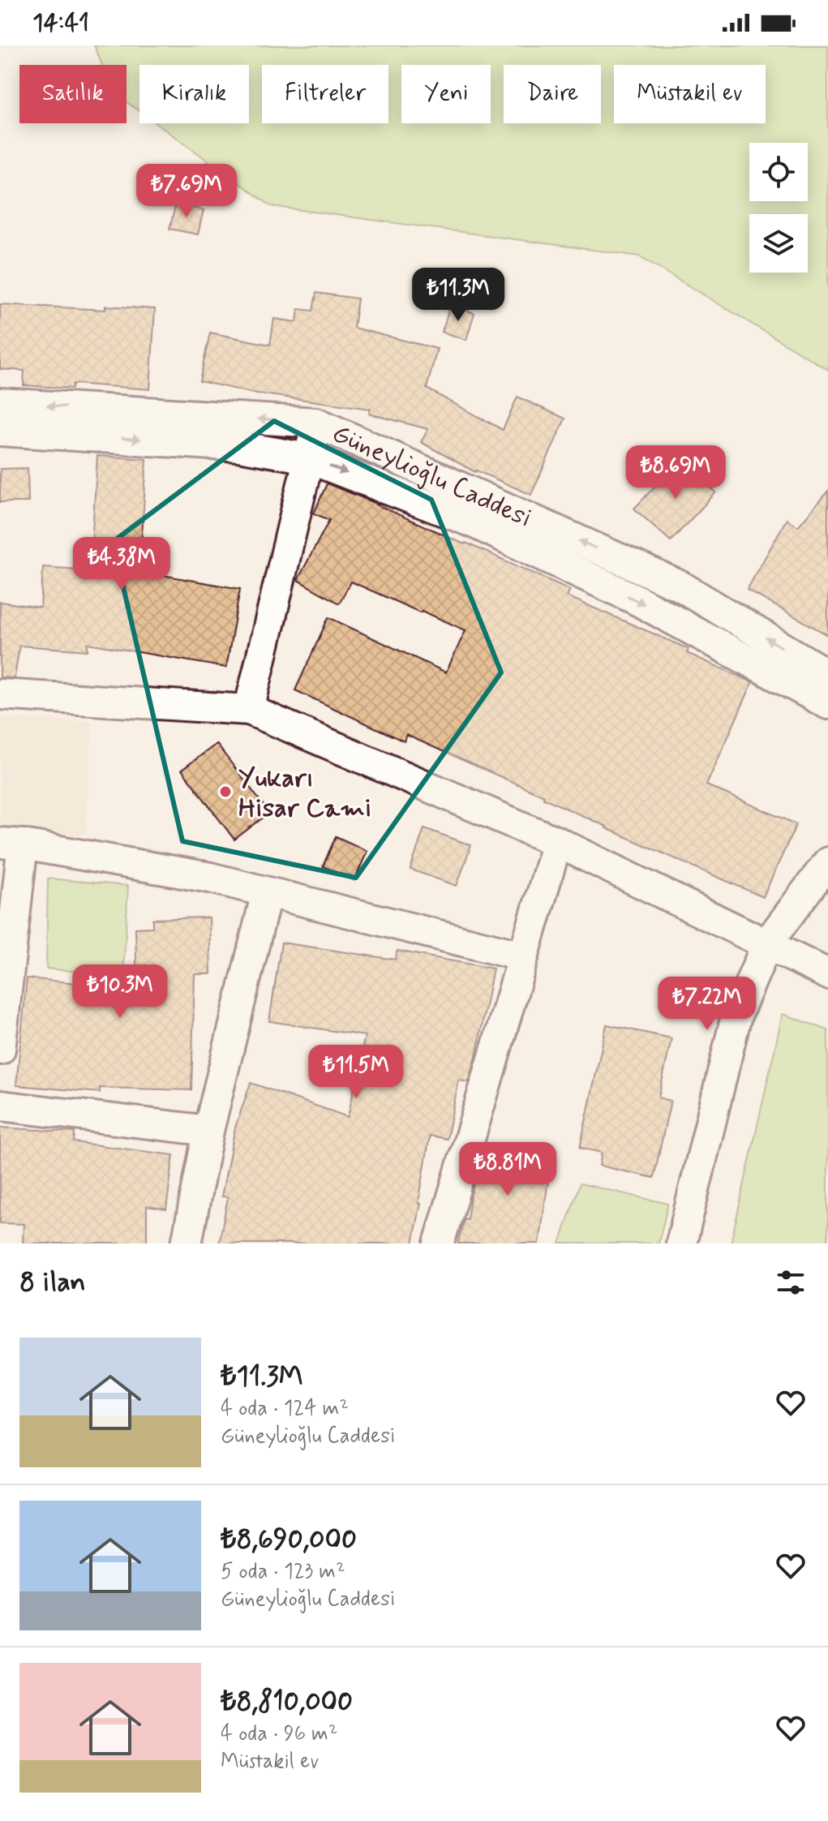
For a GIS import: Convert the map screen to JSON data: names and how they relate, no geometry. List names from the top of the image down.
{
  "streets": {
    "street": ["Güneylioğlu Caddesi"]
  },
  "places": ["Yukarı Hisar Cami"],
  "page": {
    "status": "14:41",
    "chip": [
      "Satılık",
      "Kiralık",
      "Filtreler",
      "Yeni",
      "Daire",
      "Müstakil ev"
    ],
    "price": [
      "₺7.69M",
      "₺11.3M",
      "₺8.69M",
      "₺4.38M",
      "₺10.3M",
      "₺7.22M",
      "₺11.5M",
      "₺8.81M"
    ],
    "heading": "8 ilan",
    "list": [
      {
        "name": "₺11.3M",
        "note": "4 oda · 124 m² · Güneylioğlu Caddesi"
      },
      {
        "name": "₺8,690,000",
        "note": "5 oda · 123 m² · Güneylioğlu Caddesi"
      },
      {
        "name": "₺8,810,000",
        "note": "4 oda · 96 m² · Müstakil ev"
      }
    ]
  }
}
